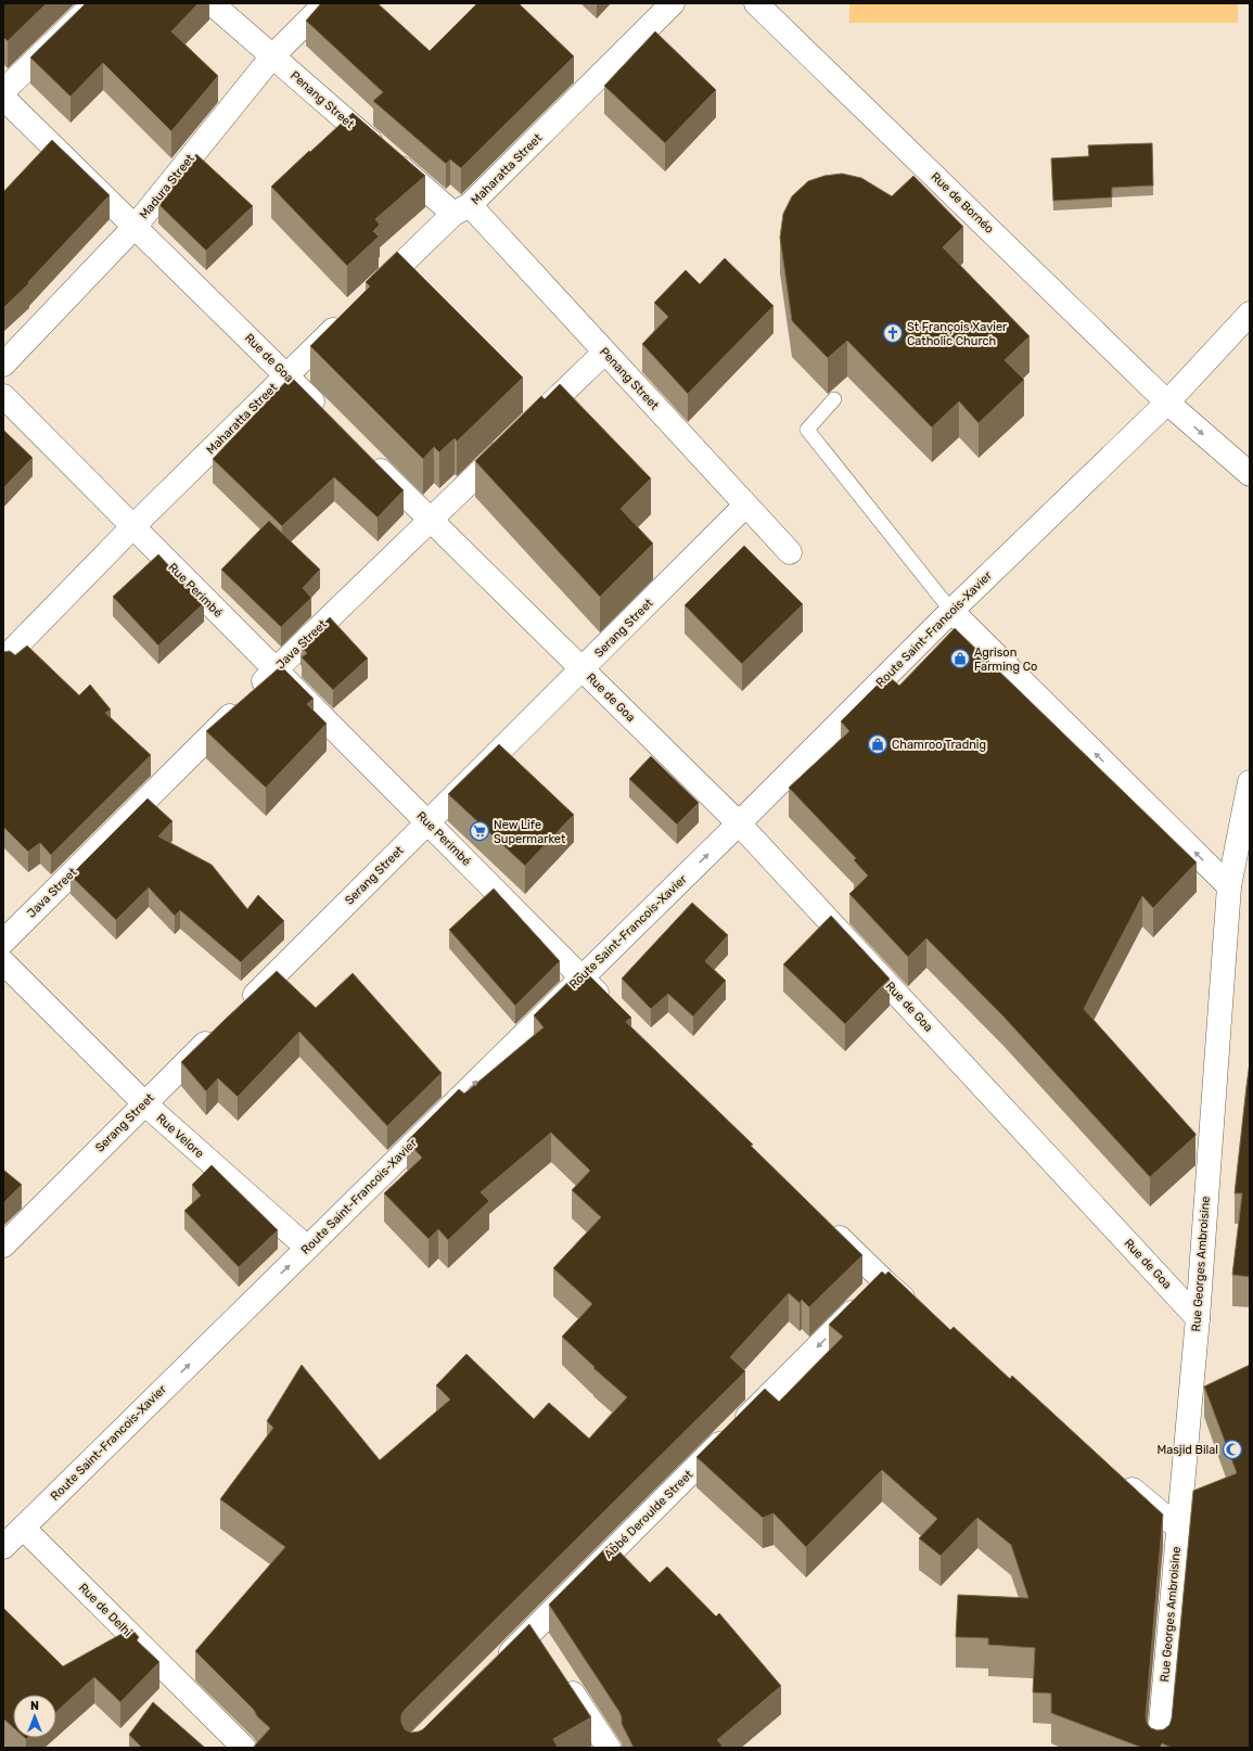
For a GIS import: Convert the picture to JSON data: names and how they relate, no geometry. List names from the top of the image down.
{
  "streets": {
    "street": [
      "Penang Street",
      "Maharatta Street",
      "Madura Street",
      "Rue de Bornéo",
      "Rue de Goa",
      "Rue Perimbé",
      "Serang Street",
      "Route Saint-Francois-Xavier",
      "Java Street",
      "Rue Velore",
      "Rue Georges Ambroisine",
      "Abbé Deroulde Street",
      "Rue de Delhi"
    ]
  },
  "crossings": [
    ["Penang Street", "Maharatta Street"],
    ["Penang Street", "Madura Street"],
    ["Penang Street", "Serang Street"],
    ["Penang Street", "Java Street"],
    ["Maharatta Street", "Rue de Goa"],
    ["Maharatta Street", "Rue Perimbé"],
    ["Madura Street", "Rue de Goa"],
    ["Rue de Bornéo", "Route Saint-Francois-Xavier"],
    ["Rue de Goa", "Serang Street"],
    ["Rue de Goa", "Route Saint-Francois-Xavier"],
    ["Rue de Goa", "Java Street"],
    ["Rue de Goa", "Rue Georges Ambroisine"],
    ["Rue Perimbé", "Serang Street"],
    ["Rue Perimbé", "Route Saint-Francois-Xavier"],
    ["Rue Perimbé", "Java Street"],
    ["Serang Street", "Rue Velore"],
    ["Route Saint-Francois-Xavier", "Rue Velore"],
    ["Route Saint-Francois-Xavier", "Rue de Delhi"]
  ],
  "one_way": ["Route Saint-Francois-Xavier", "Abbé Deroulde Street"],
  "places": {
    "church": ["St François Xavier Catholic Church"],
    "shop": ["Agrison Farming Co", "Chamroo Tradnig"],
    "supermarket": ["New Life Supermarket"],
    "mosque": ["Masjid Bilal"]
  },
  "north": "top"
}
